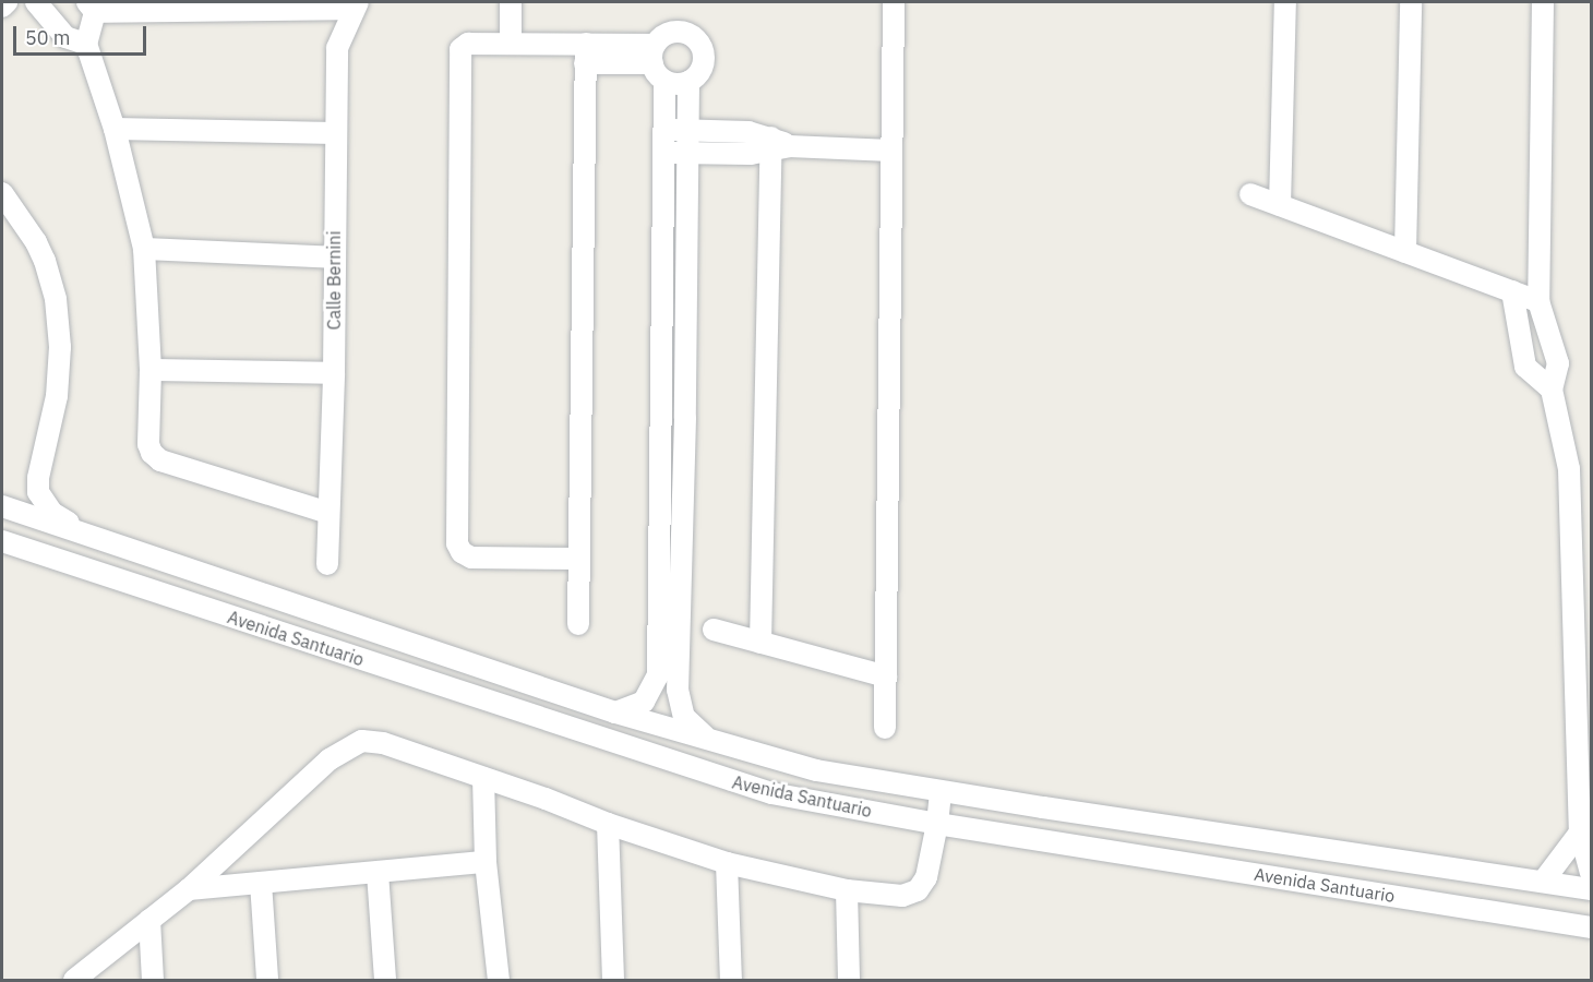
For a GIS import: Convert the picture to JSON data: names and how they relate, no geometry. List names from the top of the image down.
{
  "streets": {
    "street": ["Calle Bernini", "Avenida Santuario"]
  },
  "scale_bar": "50 m"
}
